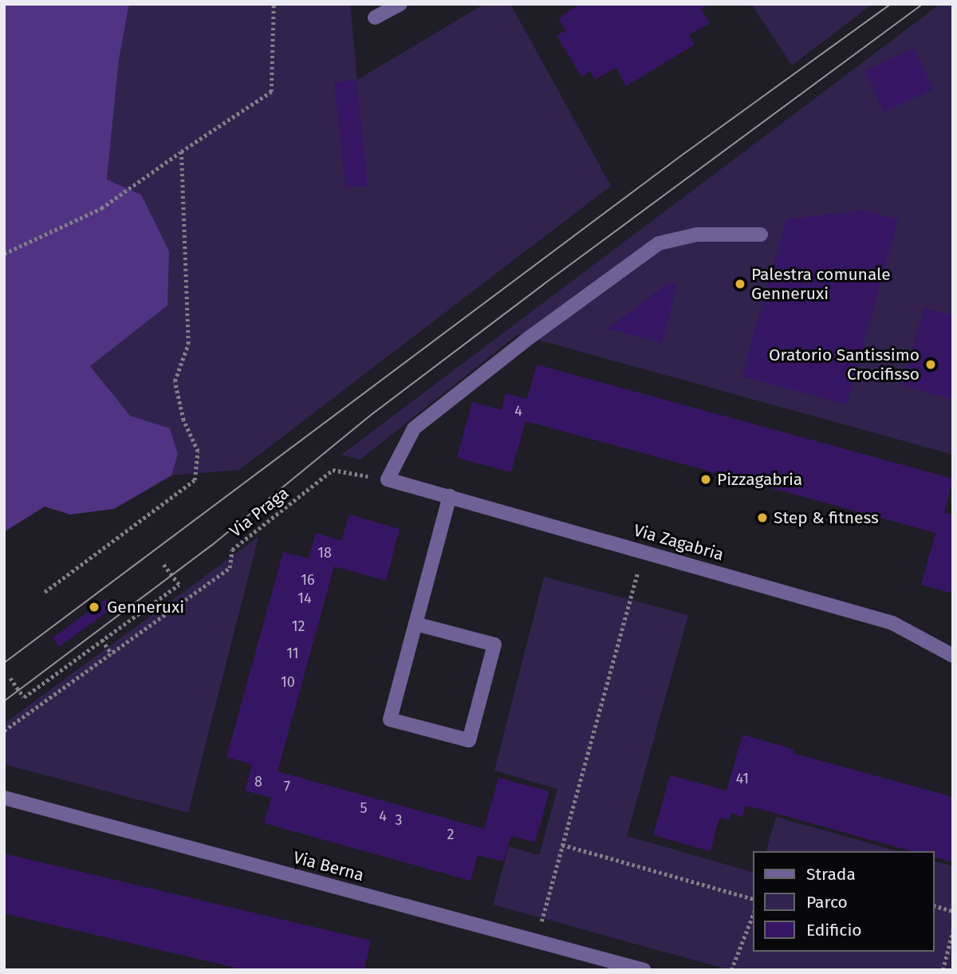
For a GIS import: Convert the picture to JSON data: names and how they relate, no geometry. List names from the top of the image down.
{
  "streets": {
    "street": ["Via Zagabria", "Via Berna"],
    "path": ["Via Praga"]
  },
  "crossings": [
    ["Via Praga", "Via Zagabria"]
  ],
  "places": [
    "Palestra comunale Genneruxi",
    "Oratorio Santissimo Crocifisso",
    "Pizzagabria",
    "Step & fitness",
    "Genneruxi"
  ],
  "house_numbers": [
    "4",
    "18",
    "16",
    "14",
    "12",
    "11",
    "10",
    "41",
    "8",
    "7",
    "5",
    "4",
    "3",
    "2"
  ],
  "legend": ["Strada", "Parco", "Edificio"]
}
